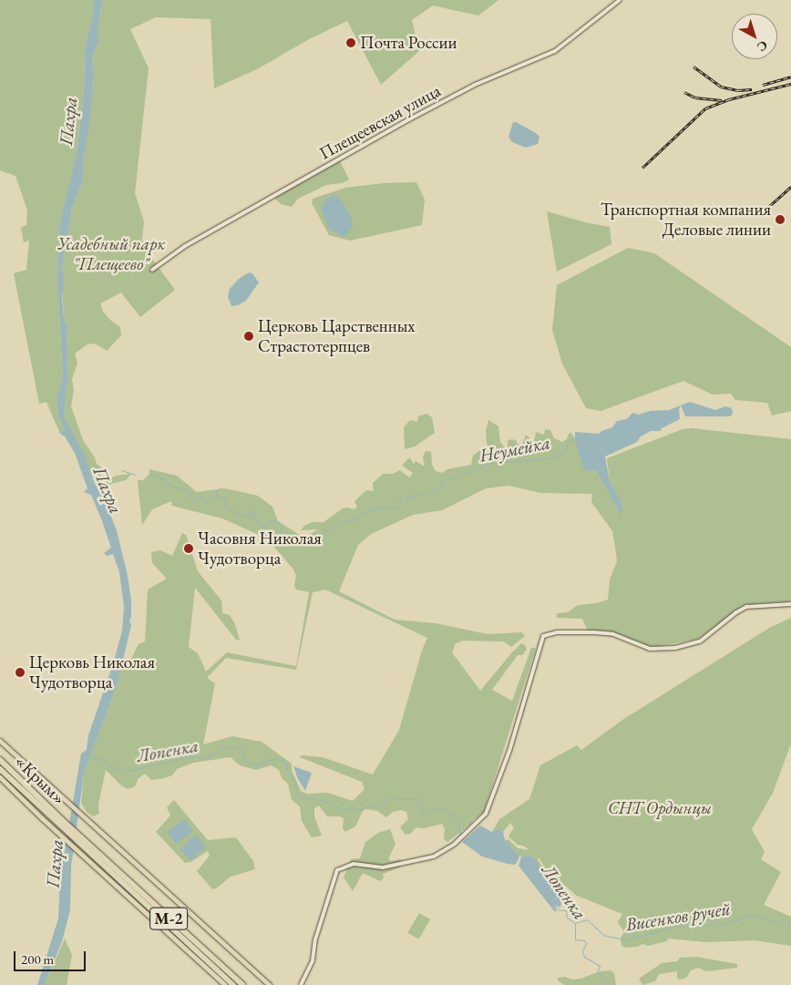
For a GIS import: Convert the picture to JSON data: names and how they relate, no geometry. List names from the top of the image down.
{
  "streets": {
    "highway": ["«Крым»", "М-2"],
    "street": ["Плещеевская улица"]
  },
  "crossings": [
    ["«Крым»", "М-2"]
  ],
  "water": [
    "Пахра",
    "Неумейка",
    "Лопенка",
    "Висенков ручей"
  ],
  "parks": ["Усадебный парк \"Плещеево\"", "СНТ Ордынцы"],
  "places": [
    "Почта России",
    "Транспортная компания Деловые линии",
    "Церковь Царственных Страстотерпцев",
    "Часовня Николая Чудотворца",
    "Церковь Николая Чудотворца"
  ],
  "scale_bar": "200 m",
  "north": "bottom right"
}
